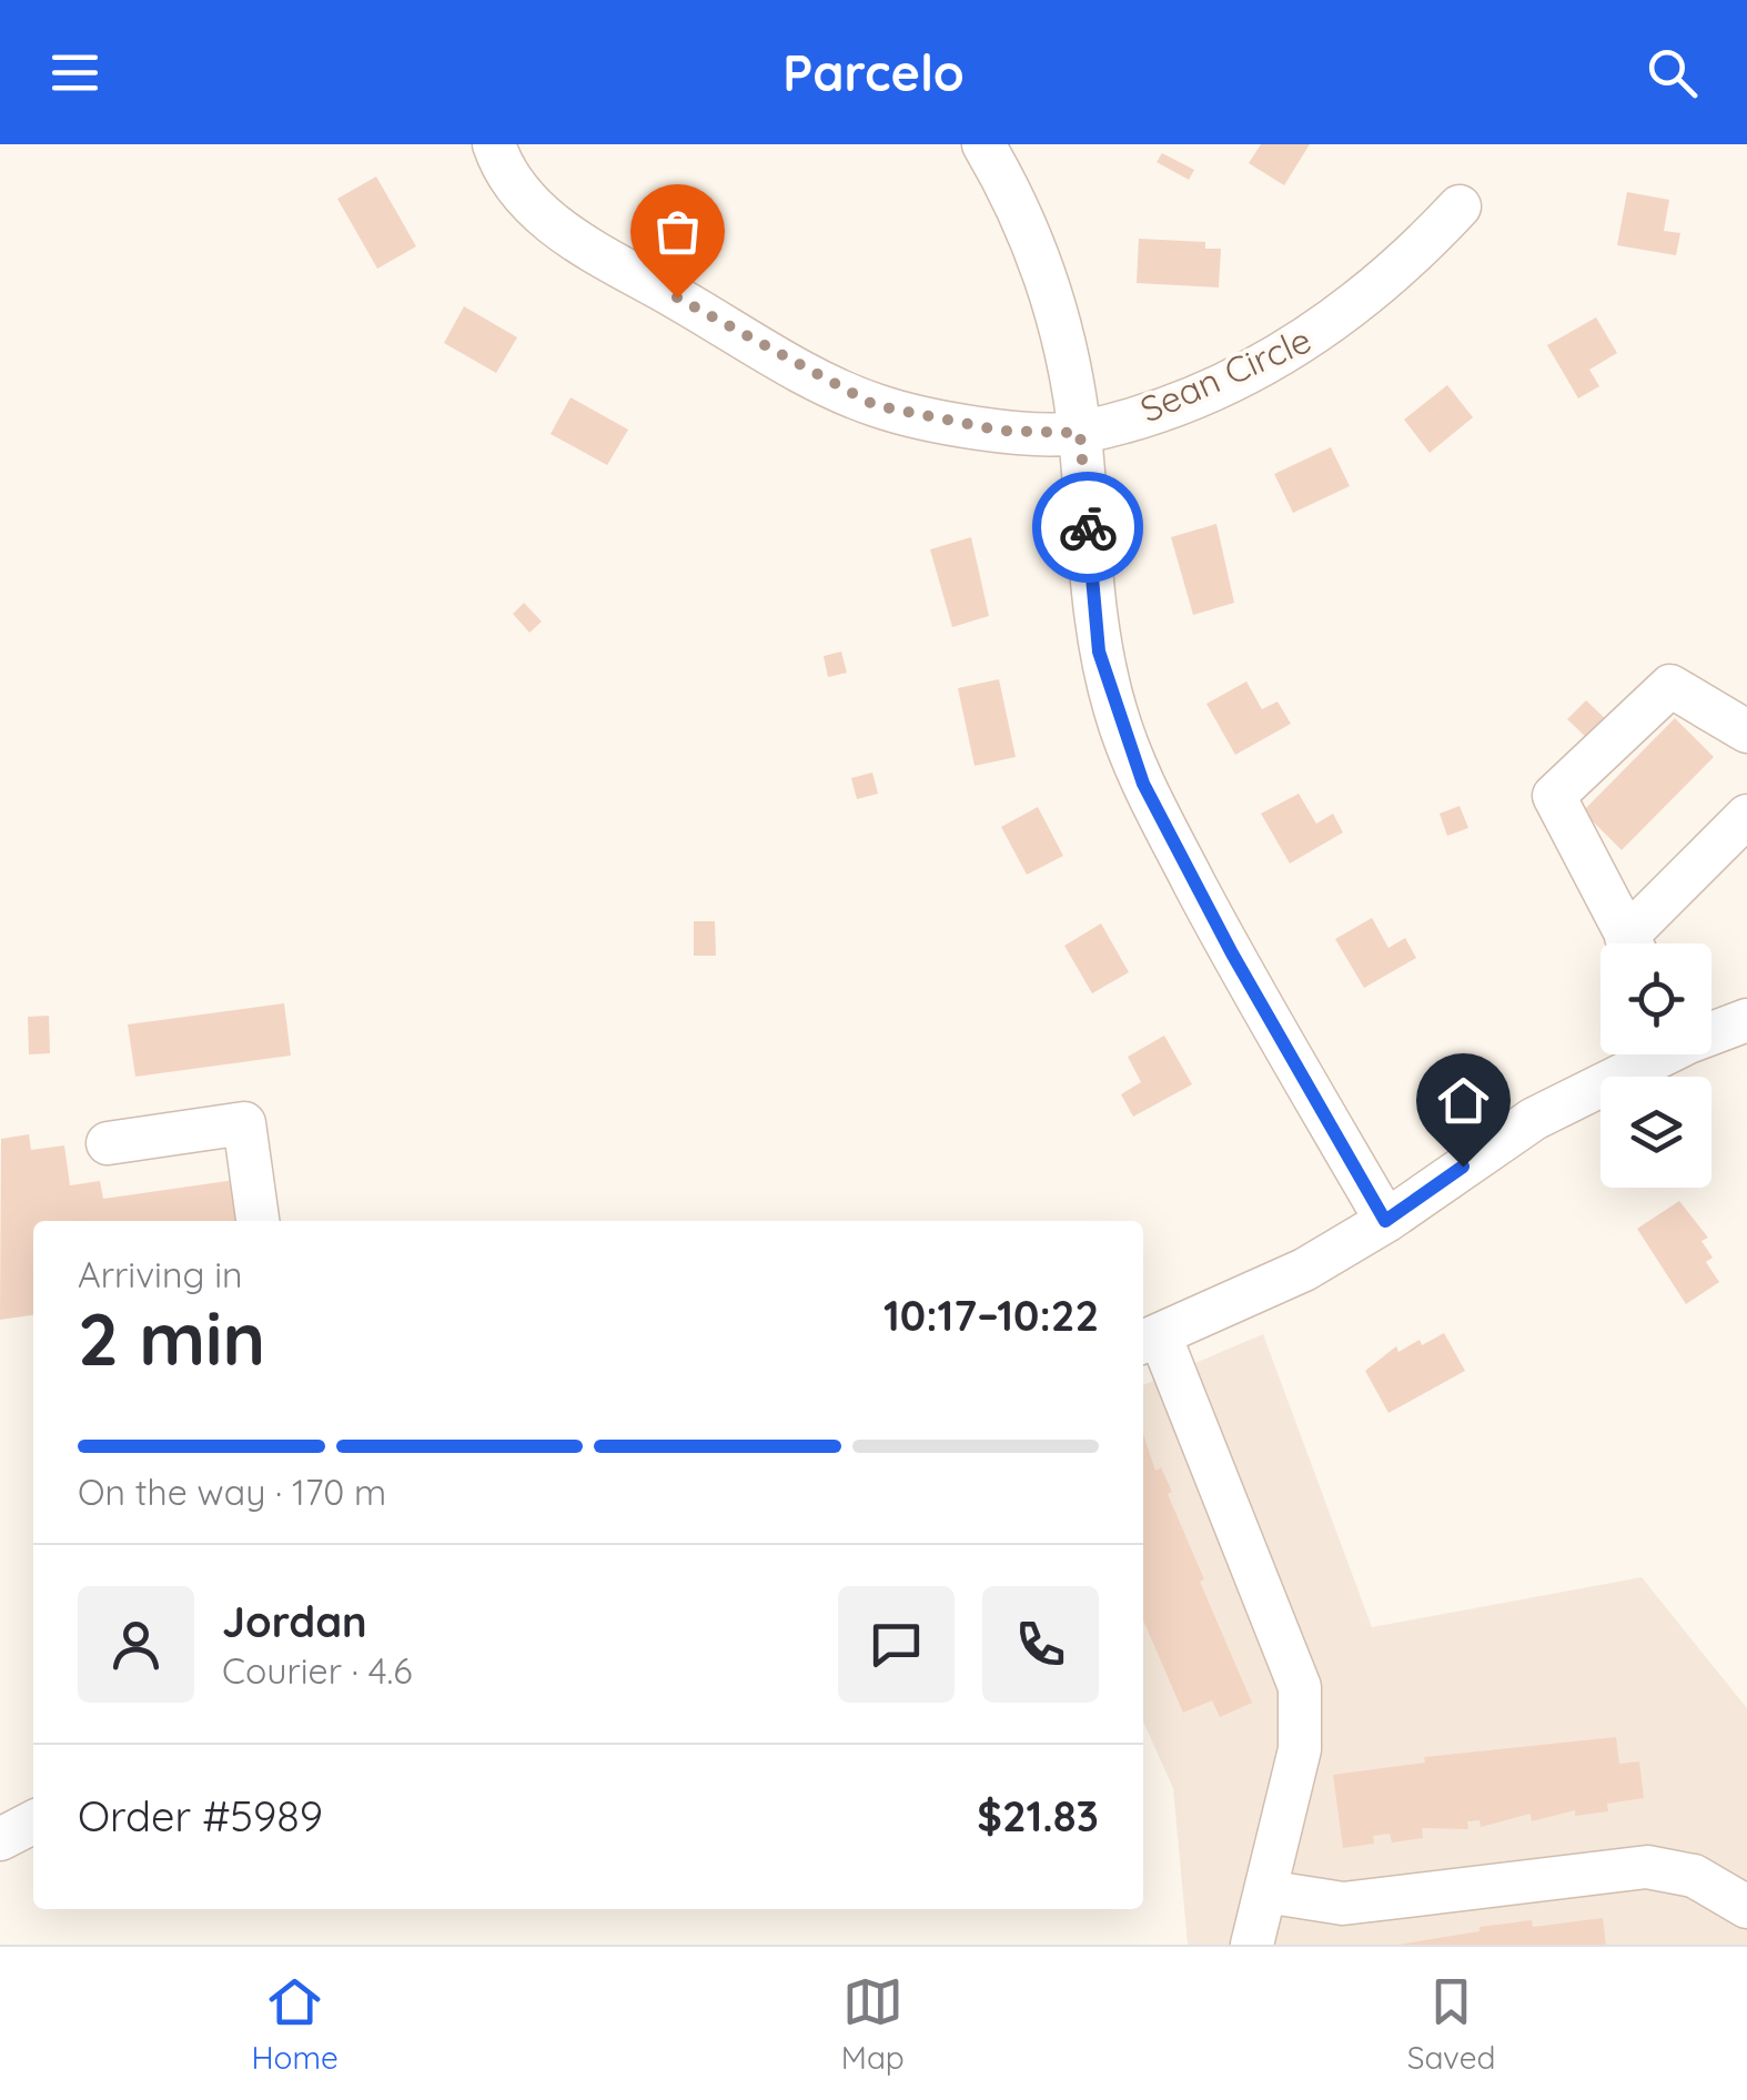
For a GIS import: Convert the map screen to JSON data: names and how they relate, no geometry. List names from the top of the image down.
{
  "streets": {
    "street": ["Sean Circle"]
  },
  "page": {
    "header": "Parcelo",
    "heading": ["2 min", "Arriving in", "10:17–10:22"],
    "panel": [
      "Jordan",
      "Courier · 4.6",
      "Order #5989",
      "$21.83"
    ],
    "bar": "On the way · 170 m",
    "tabs": ["Home", "Map", "Saved"]
  }
}
